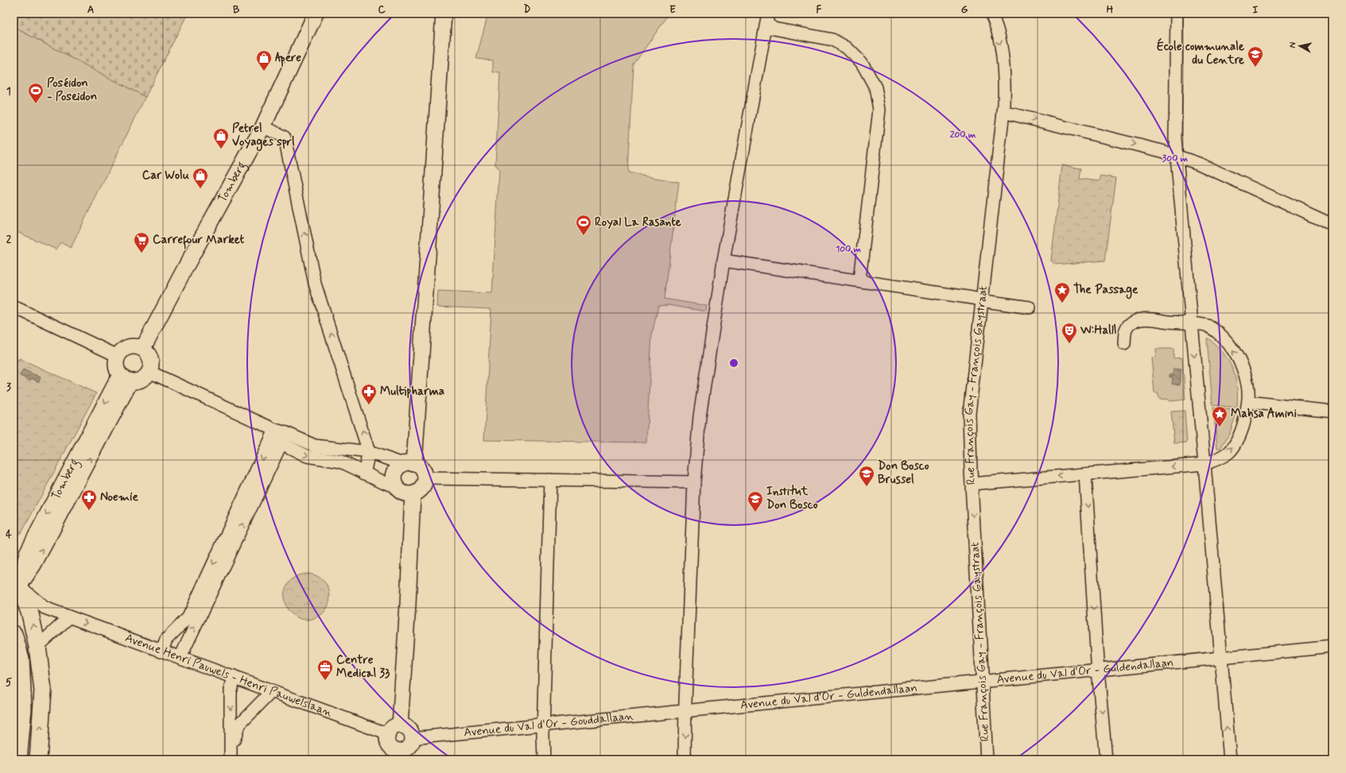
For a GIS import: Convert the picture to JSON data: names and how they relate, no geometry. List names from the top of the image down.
{
  "streets": {
    "street": [
      "Tomberg",
      "Rue François Gay - François Gaystraat",
      "Avenue du Val d'Or - Guldendallaan",
      "Avenue Henri Pauwels - Henri Pauwelslaan",
      "Avenue du Val d'Or - Gouddallaan"
    ]
  },
  "crossings": [
    ["Tomberg", "Avenue Henri Pauwels - Henri Pauwelslaan"],
    ["Rue François Gay - François Gaystraat", "Avenue du Val d'Or - Guldendallaan"],
    ["Avenue du Val d'Or - Guldendallaan", "Avenue du Val d'Or - Gouddallaan"],
    ["Avenue Henri Pauwels - Henri Pauwelslaan", "Avenue du Val d'Or - Gouddallaan"]
  ],
  "one_way": ["Rue François Gay - François Gaystraat"],
  "places": {
    "school or university": ["École communale du Centre", "Don Bosco Brussel", "Institut Don Bosco"],
    "shop": ["Apere", "Petrel Voyages sprl", "Car Wolu"],
    "sports": ["Poséidon - Poseidon", "Royal La Rasante"],
    "supermarket": ["Carrefour Market"],
    "place": ["The Passage", "Mahsa Amini"],
    "theatre": ["W:Halll"],
    "pharmacy": ["Multipharma", "Noemie"],
    "office": ["Centre Medical 33"]
  },
  "north": "left",
  "grid": {
    "columns": [
      "A",
      "B",
      "C",
      "D",
      "E",
      "F",
      "G",
      "H",
      "I"
    ],
    "rows": [
      "1",
      "2",
      "3",
      "4",
      "5"
    ]
  },
  "rings": ["200 m", "300 m", "100 m"]
}
